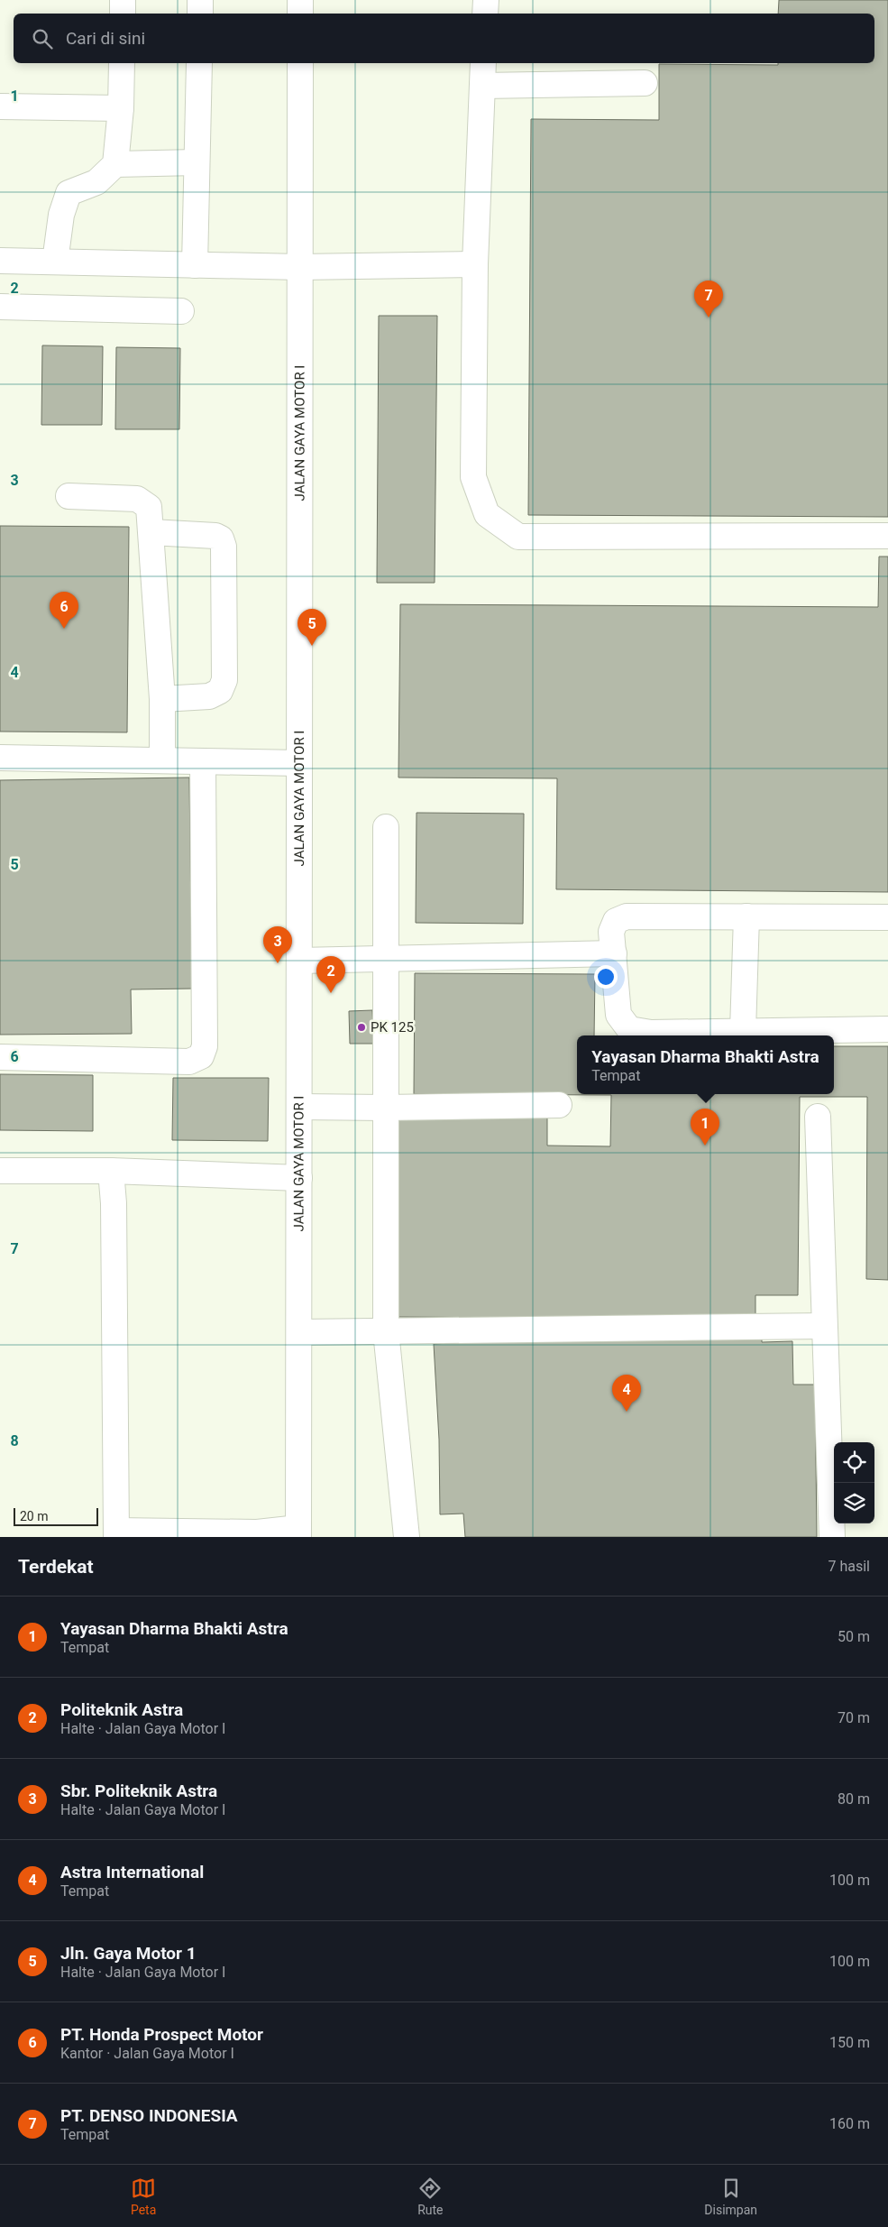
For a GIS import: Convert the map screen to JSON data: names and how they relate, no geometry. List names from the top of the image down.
{
  "streets": {
    "street": ["JALAN GAYA MOTOR I"]
  },
  "places": ["PK 125"],
  "scale_bar": "20 m",
  "page": {
    "search": "Cari di sini",
    "pins": [
      "7",
      "6",
      "5",
      "3",
      "2",
      "1",
      "4"
    ],
    "popup": ["Yayasan Dharma Bhakti Astra", "Tempat"],
    "scale": "20 m",
    "heading": ["Terdekat", "7 hasil"],
    "list": [
      {
        "mark": "1",
        "name": "Yayasan Dharma Bhakti Astra",
        "note": "Tempat",
        "value": "50 m"
      },
      {
        "mark": "2",
        "name": "Politeknik Astra",
        "note": "Halte · Jalan Gaya Motor I",
        "value": "70 m"
      },
      {
        "mark": "3",
        "name": "Sbr. Politeknik Astra",
        "note": "Halte · Jalan Gaya Motor I",
        "value": "80 m"
      },
      {
        "mark": "4",
        "name": "Astra International",
        "note": "Tempat",
        "value": "100 m"
      },
      {
        "mark": "5",
        "name": "Jln. Gaya Motor 1",
        "note": "Halte · Jalan Gaya Motor I",
        "value": "100 m"
      },
      {
        "mark": "6",
        "name": "PT. Honda Prospect Motor",
        "note": "Kantor · Jalan Gaya Motor I",
        "value": "150 m"
      },
      {
        "mark": "7",
        "name": "PT. DENSO INDONESIA",
        "note": "Tempat",
        "value": "160 m"
      }
    ],
    "nav": ["Peta", "Rute", "Disimpan"]
  },
  "grid": {
    "rows": [
      "1",
      "2",
      "3",
      "4",
      "5",
      "6",
      "7",
      "8"
    ]
  }
}
